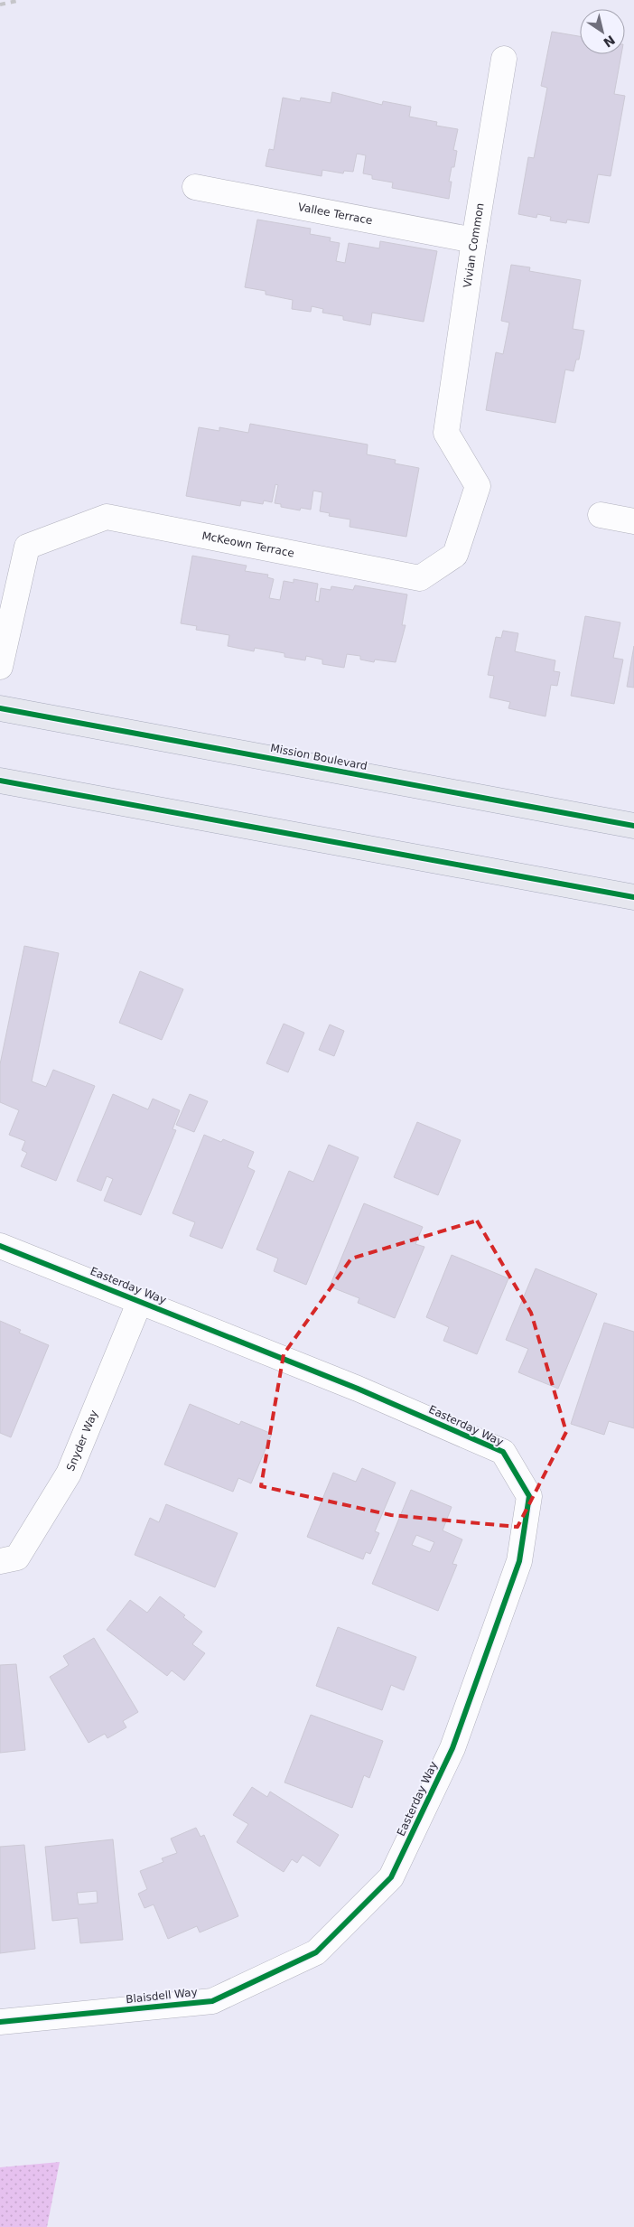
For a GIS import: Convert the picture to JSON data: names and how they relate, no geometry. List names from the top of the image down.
{
  "streets": {
    "main road": ["Mission Boulevard"],
    "street": [
      "Vallee Terrace",
      "Vivian Common",
      "McKeown Terrace",
      "Easterday Way",
      "Snyder Way",
      "Blaisdell Way"
    ]
  },
  "crossings": [
    ["Vallee Terrace", "Vivian Common"],
    ["Vivian Common", "McKeown Terrace"],
    ["Easterday Way", "Snyder Way"],
    ["Easterday Way", "Blaisdell Way"]
  ],
  "north": "bottom right"
}
